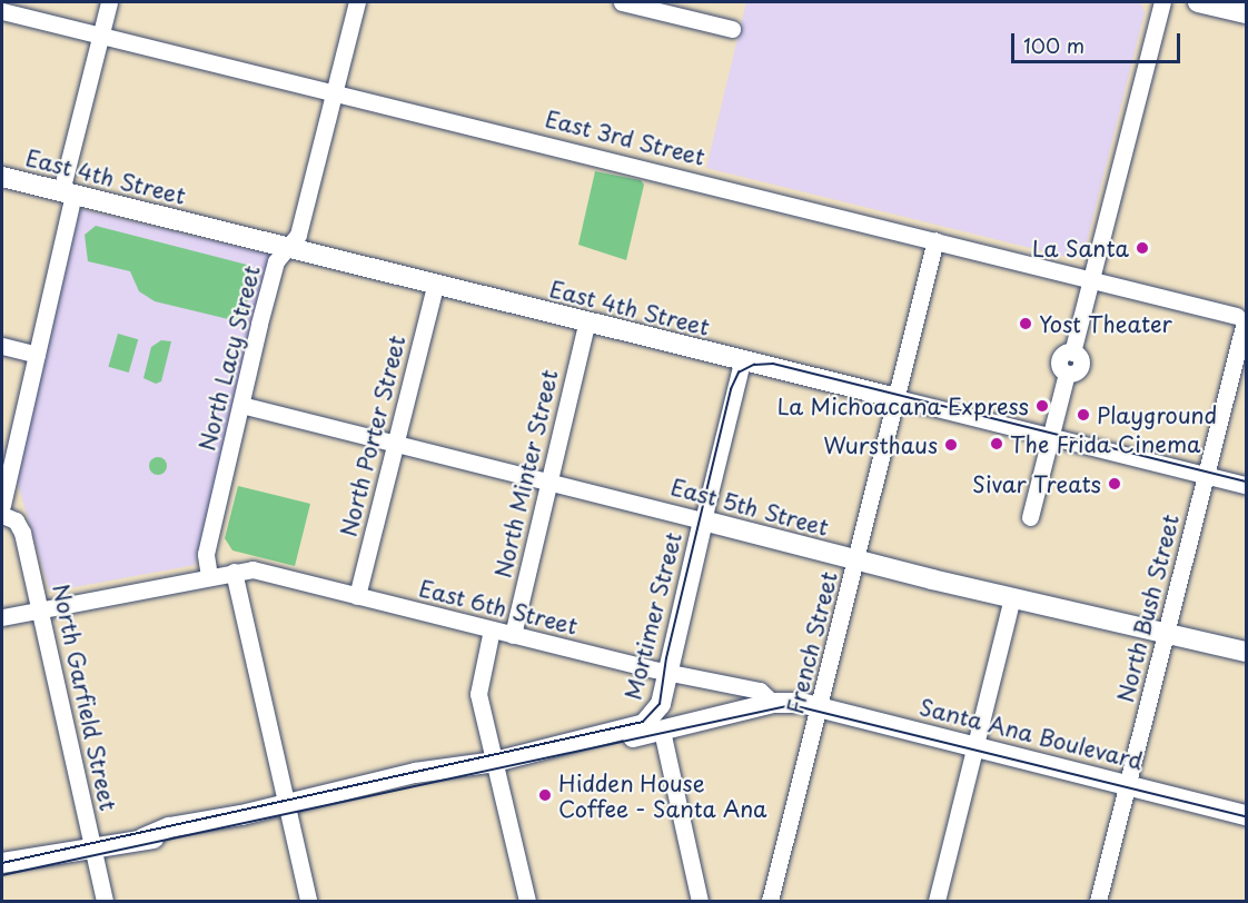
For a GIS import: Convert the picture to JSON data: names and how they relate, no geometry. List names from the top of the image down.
{
  "streets": {
    "main road": [
      "East 4th Street",
      "East 5th Street",
      "Mortimer Street",
      "Santa Ana Boulevard"
    ],
    "street": [
      "East 3rd Street",
      "North Lacy Street",
      "North Porter Street",
      "North Minter Street",
      "East 6th Street",
      "North Bush Street",
      "French Street",
      "North Garfield Street"
    ]
  },
  "crossings": [
    ["East 3rd Street", "North Lacy Street"],
    ["East 3rd Street", "North Bush Street"],
    ["East 3rd Street", "French Street"],
    ["East 4th Street", "North Lacy Street"],
    ["East 4th Street", "North Porter Street"],
    ["East 4th Street", "North Minter Street"],
    ["East 4th Street", "North Bush Street"],
    ["East 4th Street", "Mortimer Street"],
    ["East 4th Street", "French Street"],
    ["North Lacy Street", "East 5th Street"],
    ["North Lacy Street", "East 6th Street"],
    ["North Porter Street", "East 5th Street"],
    ["North Porter Street", "East 6th Street"],
    ["North Minter Street", "East 5th Street"],
    ["North Minter Street", "East 6th Street"],
    ["East 5th Street", "North Bush Street"],
    ["East 5th Street", "Mortimer Street"],
    ["East 5th Street", "French Street"],
    ["East 6th Street", "Mortimer Street"],
    ["East 6th Street", "North Garfield Street"],
    ["East 6th Street", "Santa Ana Boulevard"],
    ["North Bush Street", "Santa Ana Boulevard"],
    ["Mortimer Street", "Santa Ana Boulevard"],
    ["French Street", "Santa Ana Boulevard"],
    ["North Garfield Street", "Santa Ana Boulevard"]
  ],
  "places": [
    "La Santa",
    "Yost Theater",
    "La Michoacana Express",
    "Playground",
    "The Frida Cinema",
    "Wursthaus",
    "Sivar Treats",
    "Hidden House Coffee - Santa Ana"
  ],
  "scale_bar": "100 m"
}
